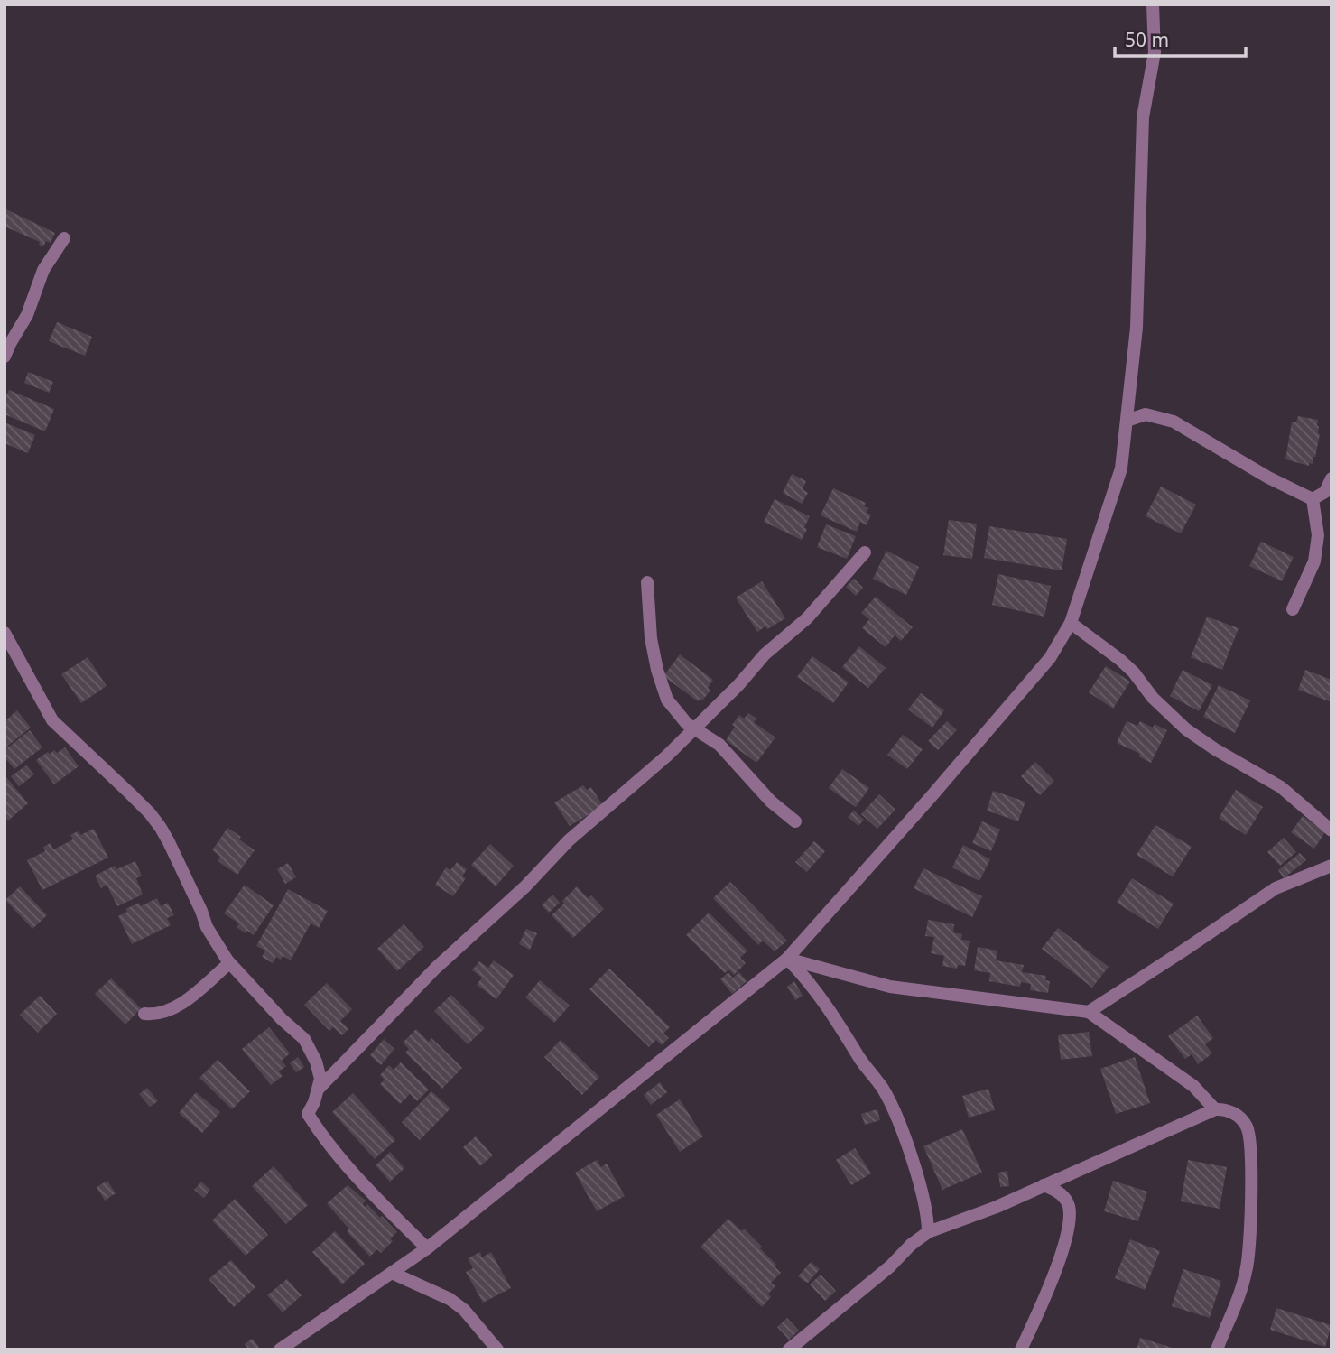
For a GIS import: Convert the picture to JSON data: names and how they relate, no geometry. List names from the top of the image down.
{
  "scale_bar": "50 m"
}
